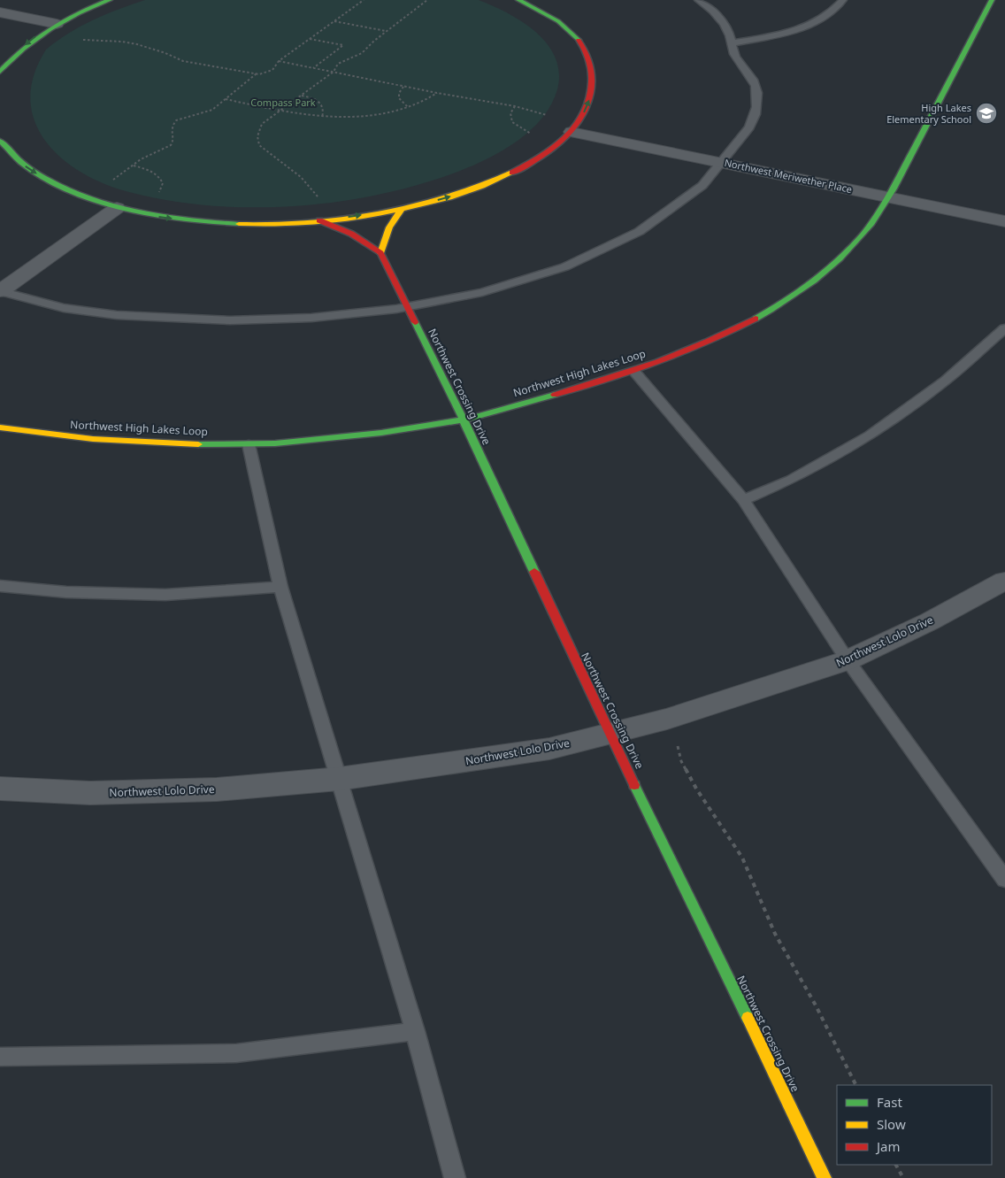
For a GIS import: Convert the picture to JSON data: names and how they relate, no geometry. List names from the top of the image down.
{
  "streets": {
    "street": [
      "Northwest Meriwether Place",
      "Northwest High Lakes Loop",
      "Northwest Crossing Drive",
      "Northwest Lolo Drive"
    ]
  },
  "crossings": [
    ["Northwest Meriwether Place", "Northwest High Lakes Loop"],
    ["Northwest High Lakes Loop", "Northwest Crossing Drive"],
    ["Northwest Crossing Drive", "Northwest Lolo Drive"]
  ],
  "parks": ["Compass Park"],
  "places": {
    "school or university": ["High Lakes Elementary School"]
  },
  "legend": ["Fast", "Slow", "Jam"]
}
